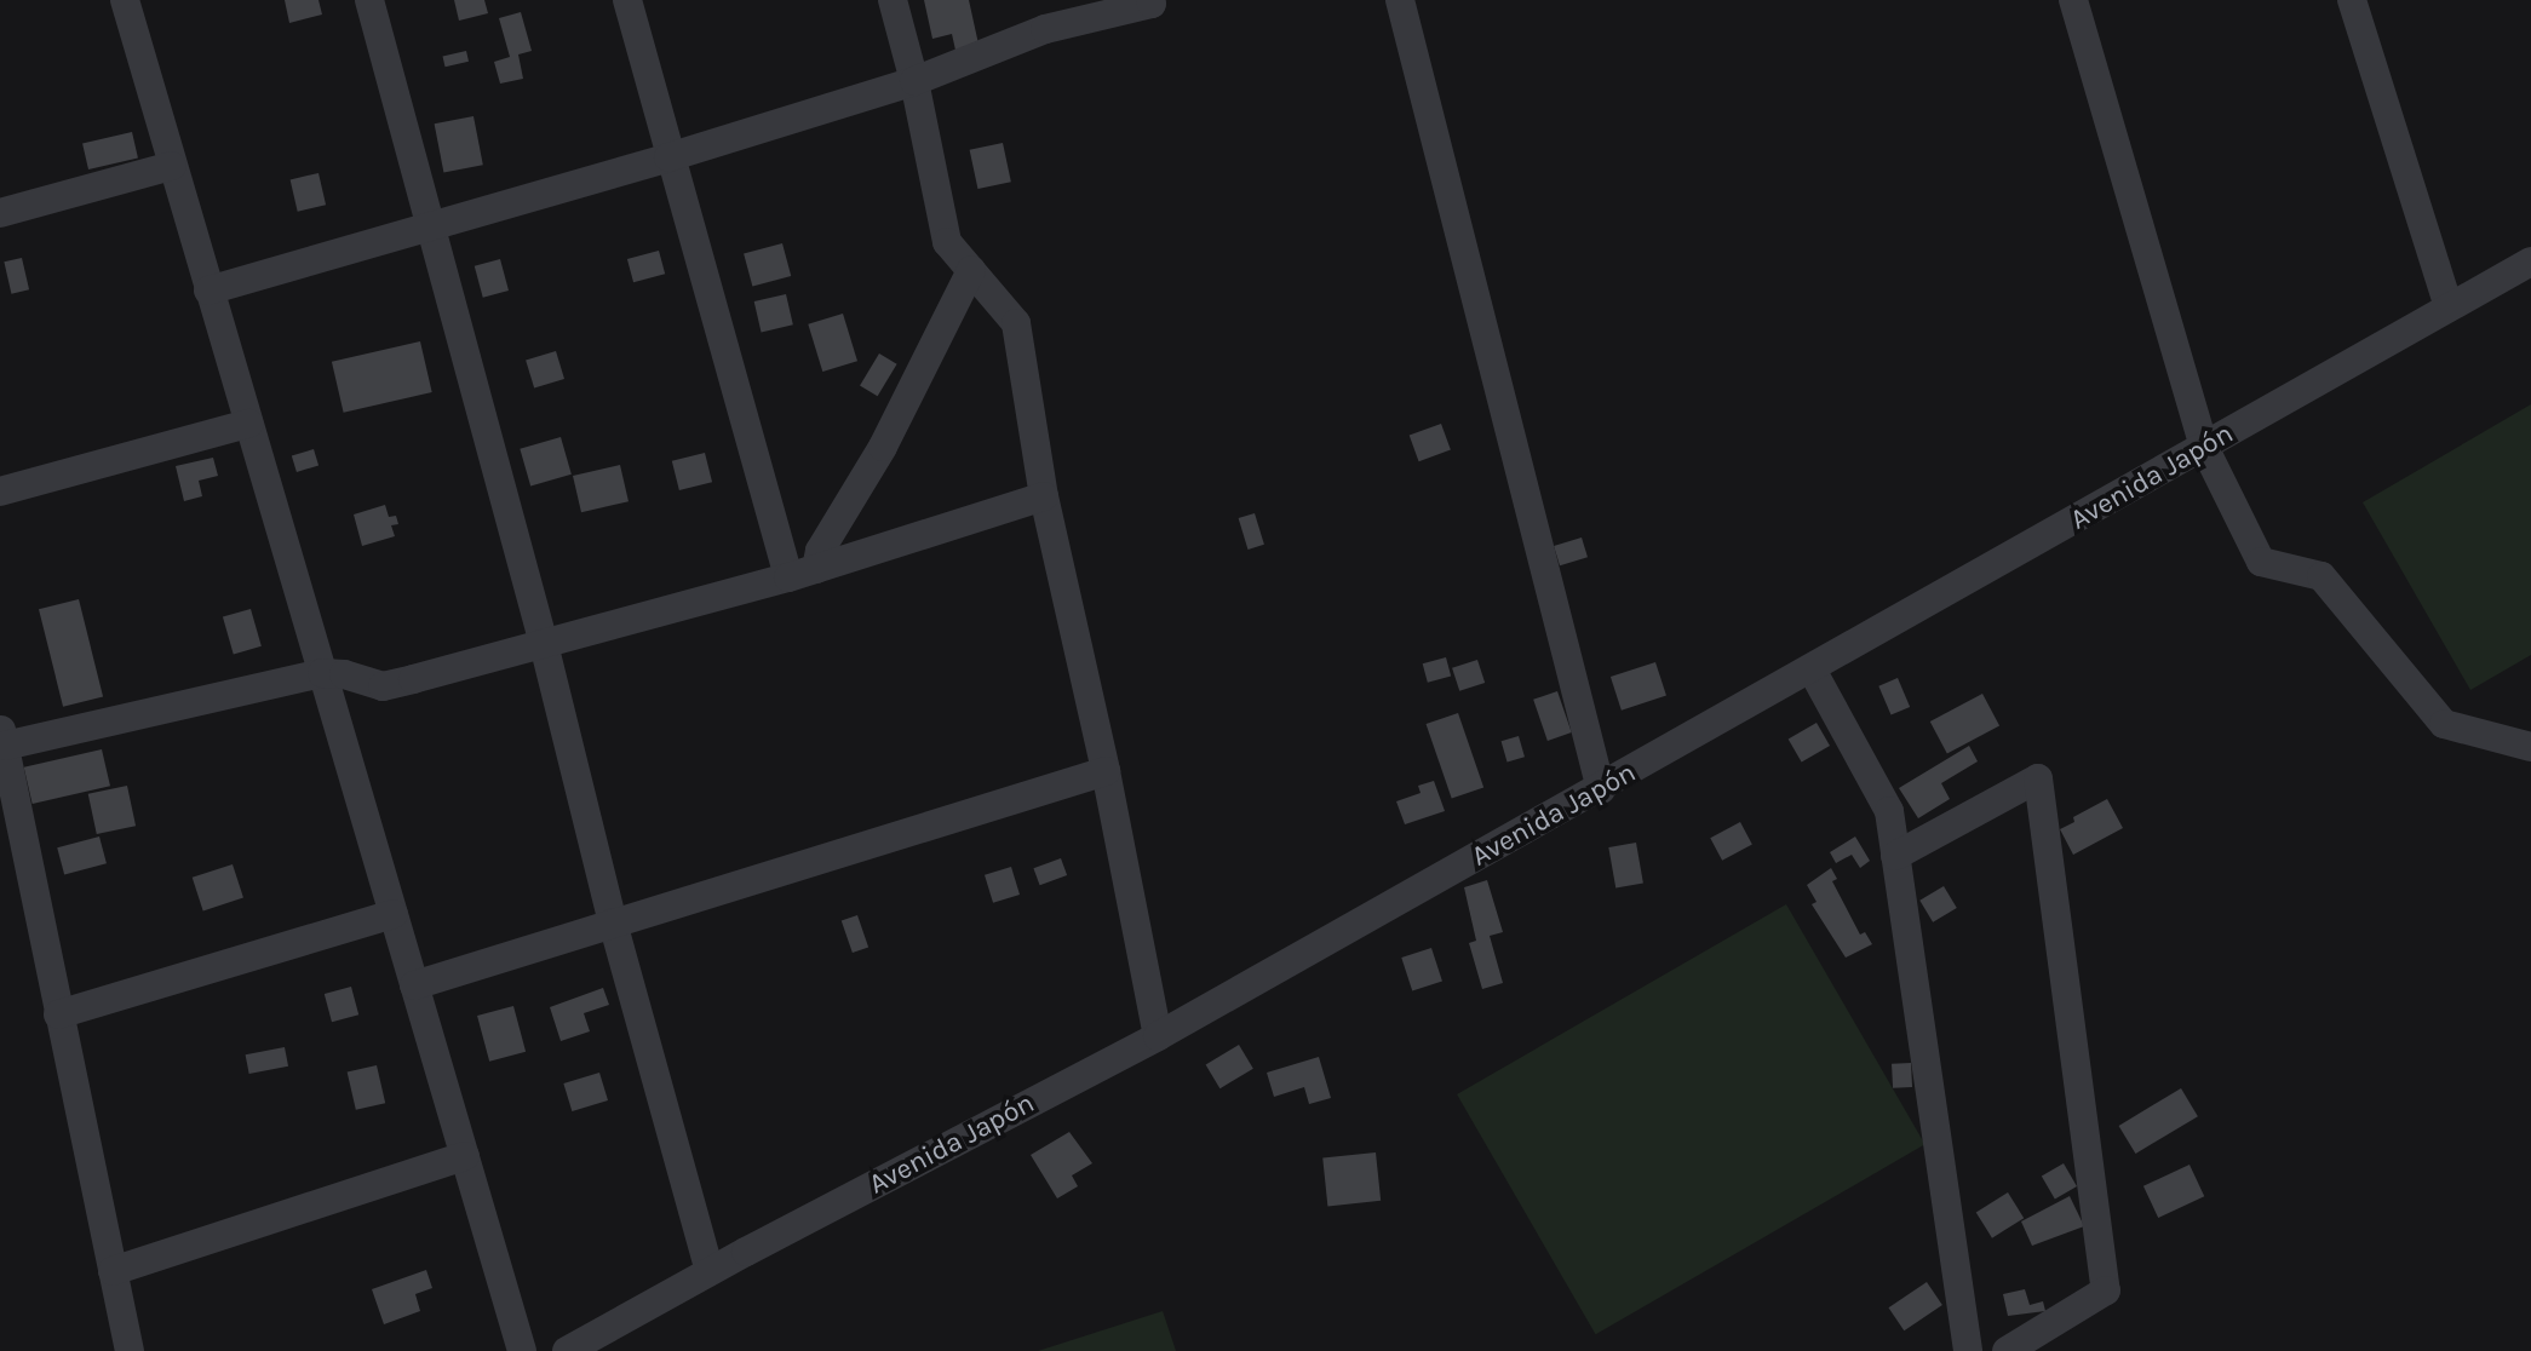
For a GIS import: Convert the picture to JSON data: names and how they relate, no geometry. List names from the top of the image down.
{
  "streets": {
    "street": ["Avenida Japón"]
  }
}
